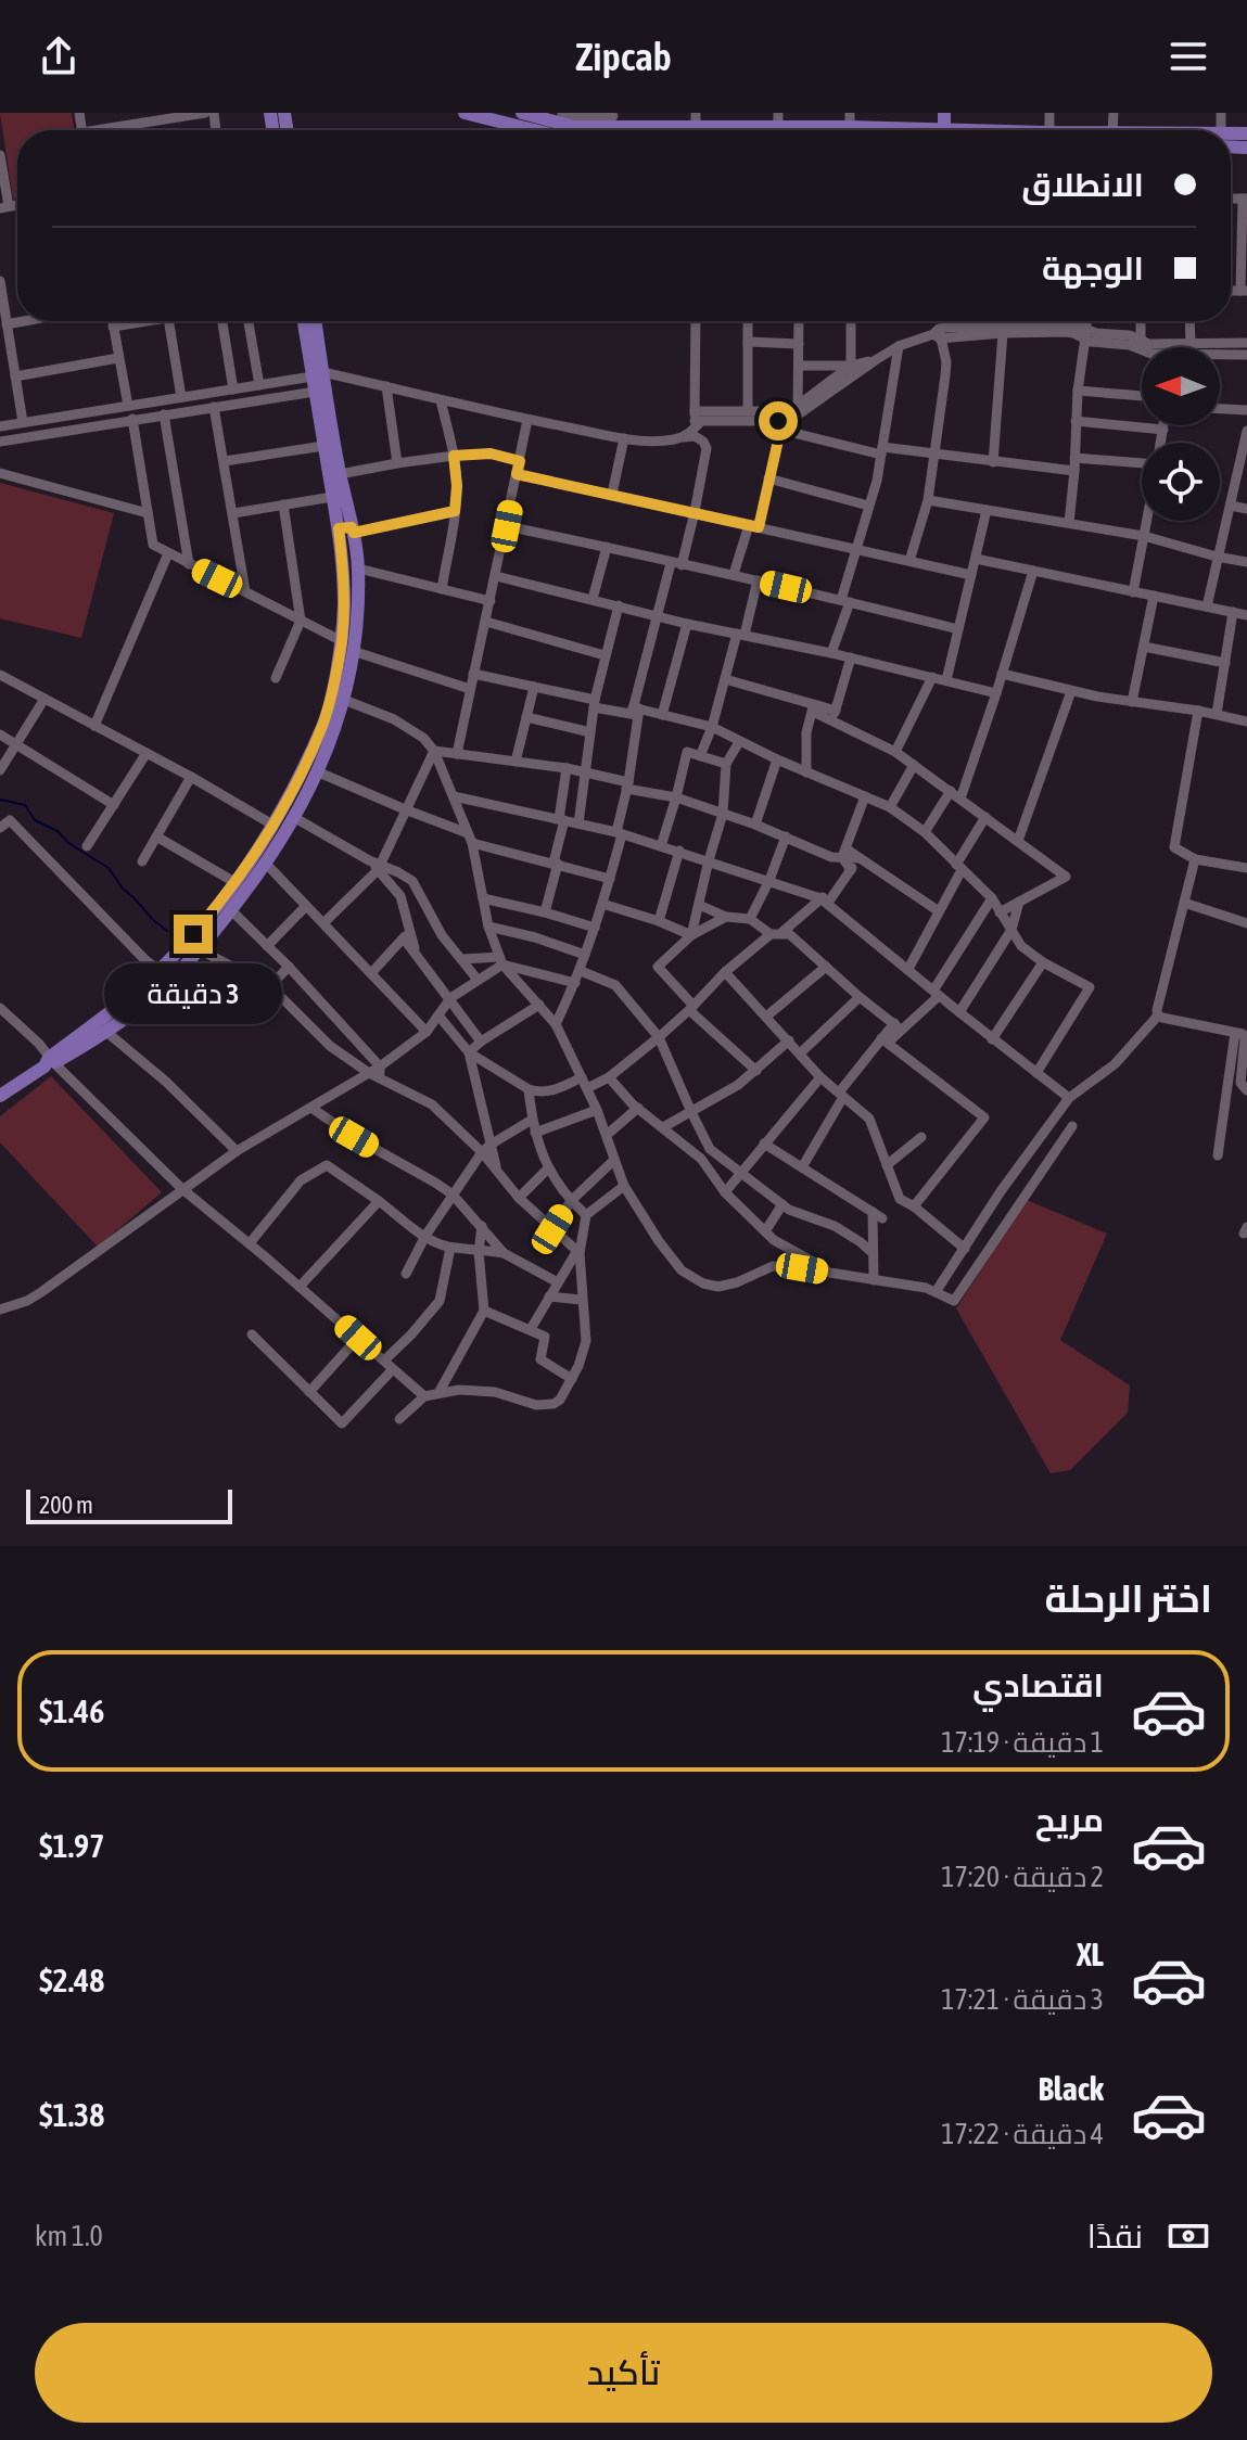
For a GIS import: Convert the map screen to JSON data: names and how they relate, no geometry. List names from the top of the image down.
{
  "scale_bar": "200 m",
  "north": "left",
  "page": {
    "header": "Zipcab",
    "banner": ["الانطلاق", "الوجهة"],
    "bubble": "3 دقيقة",
    "scale": "200 m",
    "heading": "اختر الرحلة",
    "list": [
      {
        "name": "اقتصادي",
        "note": "1 دقيقة · 17:19",
        "value": "$1.46"
      },
      {
        "name": "مريح",
        "note": "2 دقيقة · 17:20",
        "value": "$1.97"
      },
      {
        "name": "XL",
        "note": "3 دقيقة · 17:21",
        "value": "$2.48"
      },
      {
        "name": "Black",
        "note": "4 دقيقة · 17:22",
        "value": "$1.38"
      }
    ],
    "pay": ["نقدًا", "1.0 km"],
    "buttons": "تأكيد"
  }
}
